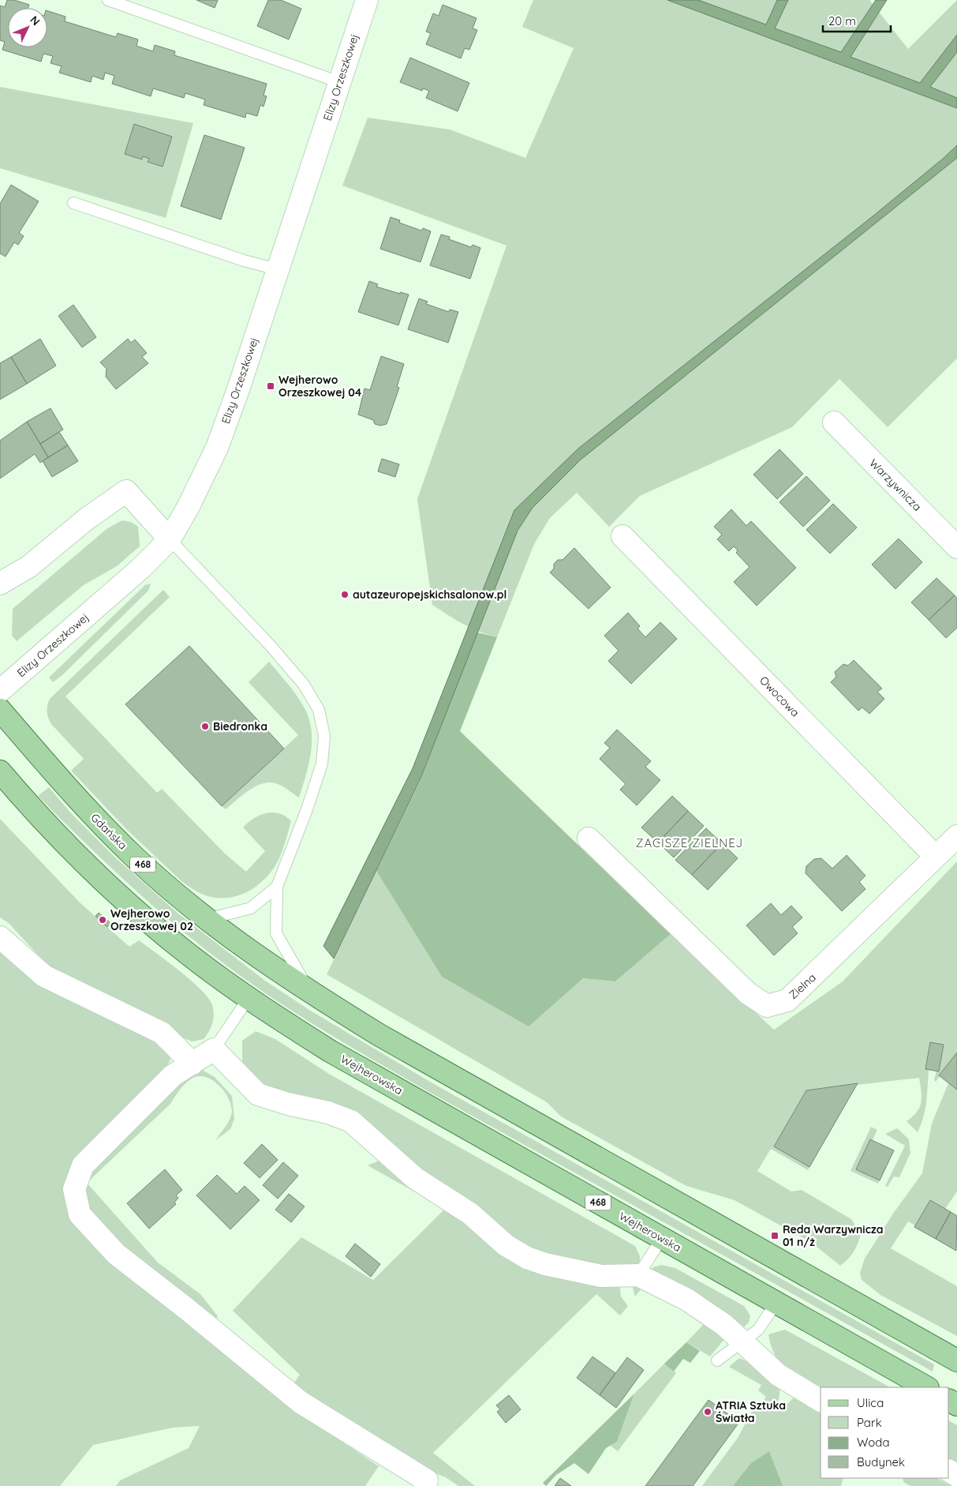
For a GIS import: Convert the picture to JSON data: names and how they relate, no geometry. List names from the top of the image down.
{
  "streets": {
    "main road": ["Gdańska", "468", "Wejherowska"],
    "street": [
      "Elizy Orzeszkowej",
      "Warzywnicza",
      "Owocowa",
      "Zielna"
    ]
  },
  "crossings": [
    ["Owocowa", "Zielna"],
    ["Gdańska", "468"],
    ["468", "Wejherowska"]
  ],
  "districts": ["ZACISZE ZIELNEJ"],
  "places": {
    "transit": ["Wejherowo Orzeszkowej 04", "Reda Warzywnicza 01 n/ż"],
    "other": [
      "autazeuropejskichsalonow.pl",
      "Biedronka",
      "Wejherowo Orzeszkowej 02",
      "ATRIA Sztuka Światła"
    ]
  },
  "legend": [
    "Ulica",
    "Park",
    "Woda",
    "Budynek"
  ],
  "scale_bar": "20 m",
  "north": "top right"
}
